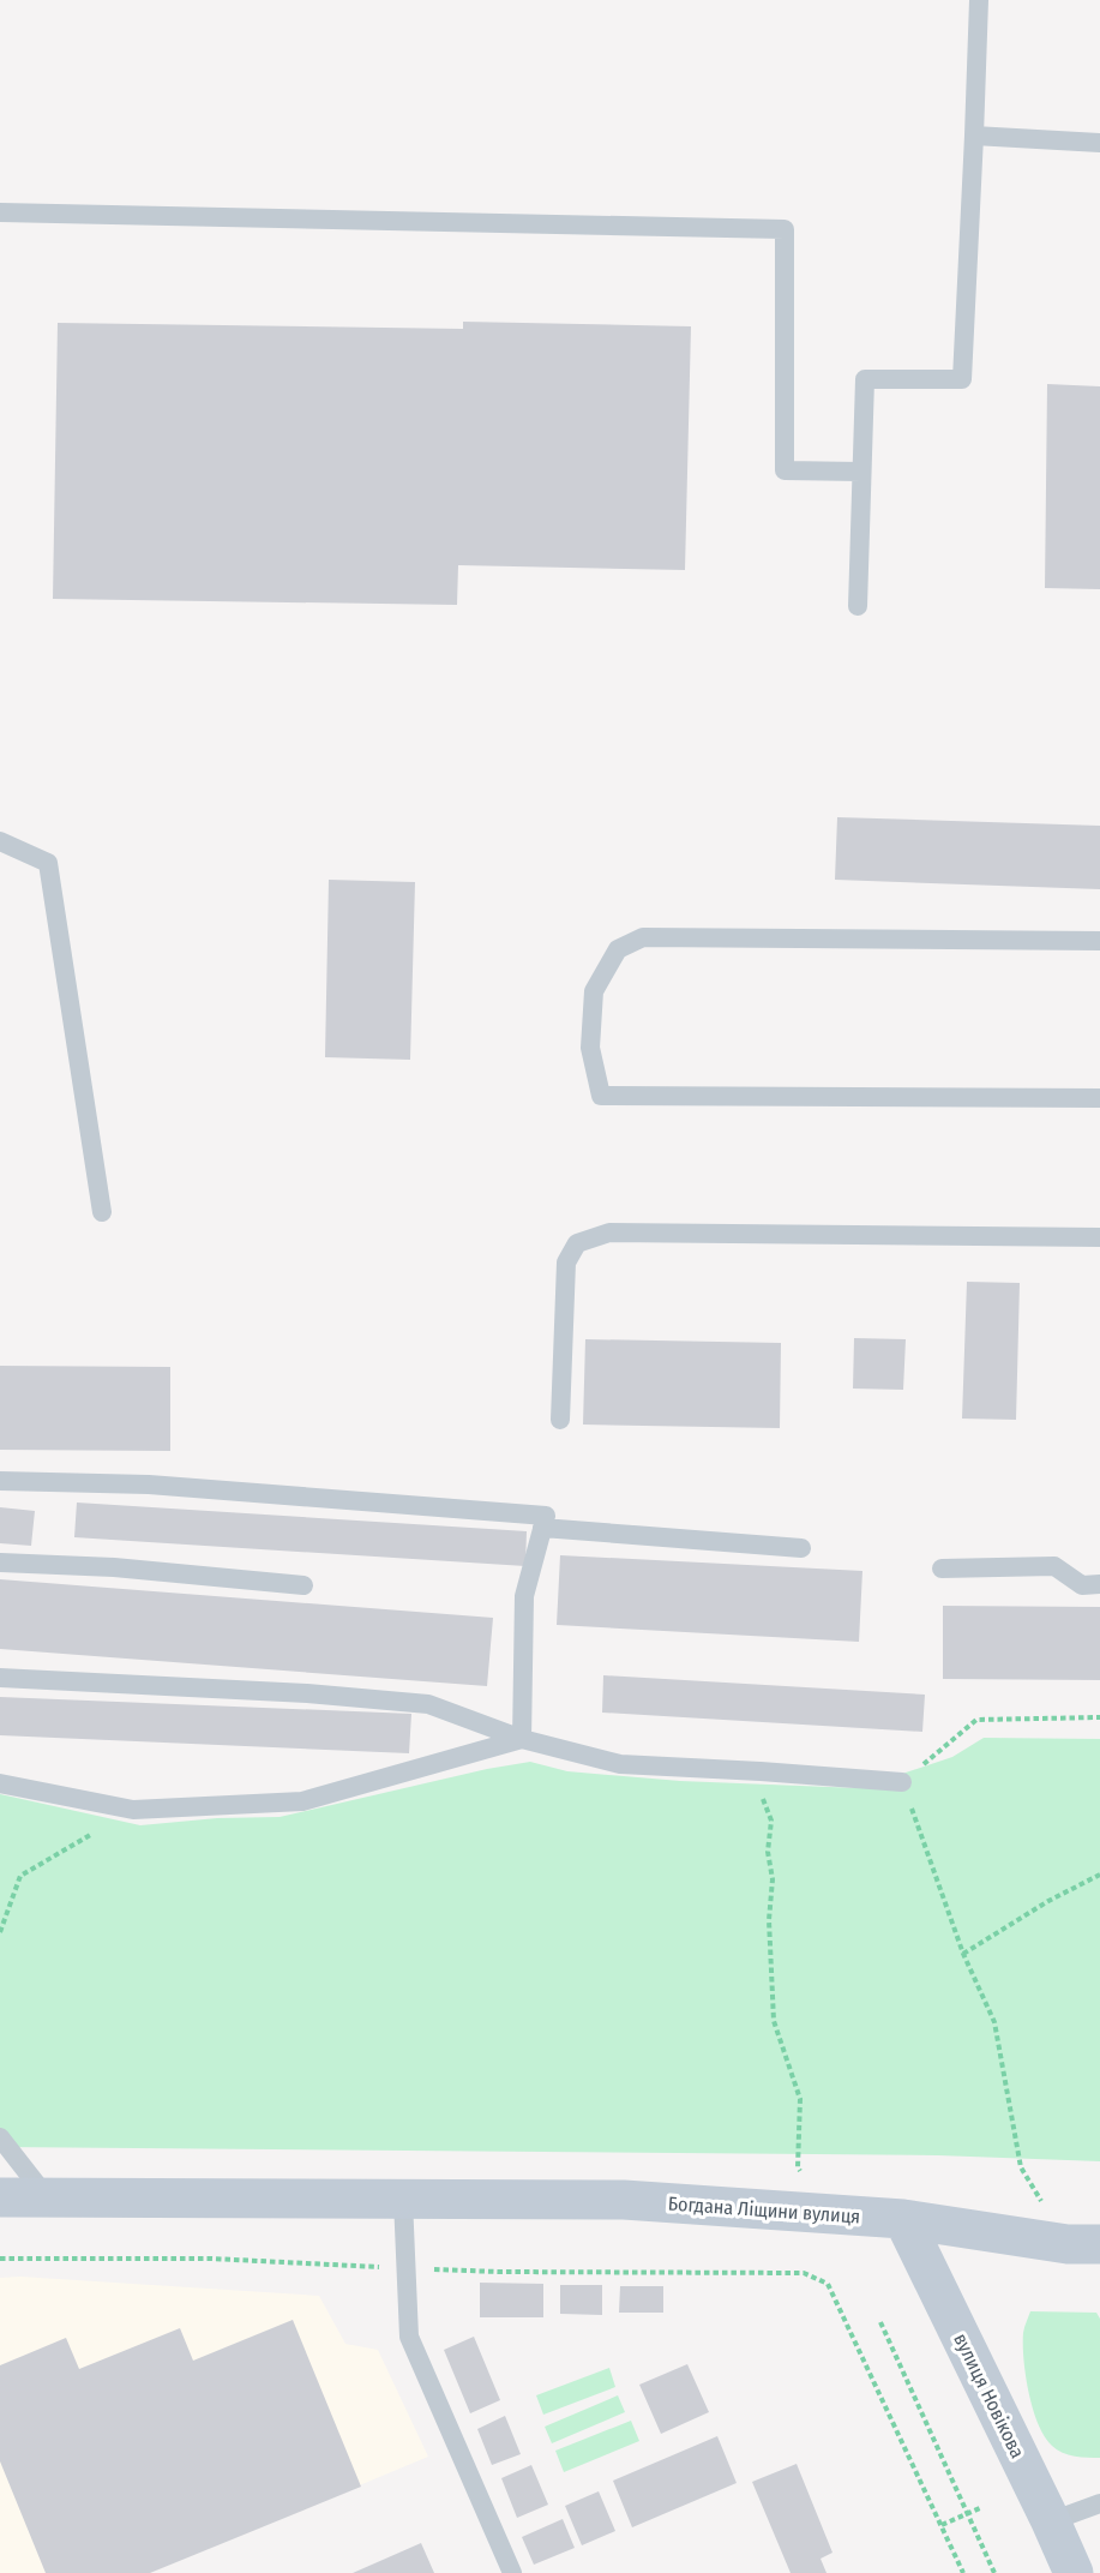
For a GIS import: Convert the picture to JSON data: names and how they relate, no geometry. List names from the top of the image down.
{
  "streets": {
    "street": ["Богдана Ліщини вулиця", "вулиця Новікова"]
  },
  "crossings": [
    ["Богдана Ліщини вулиця", "вулиця Новікова"]
  ]
}
